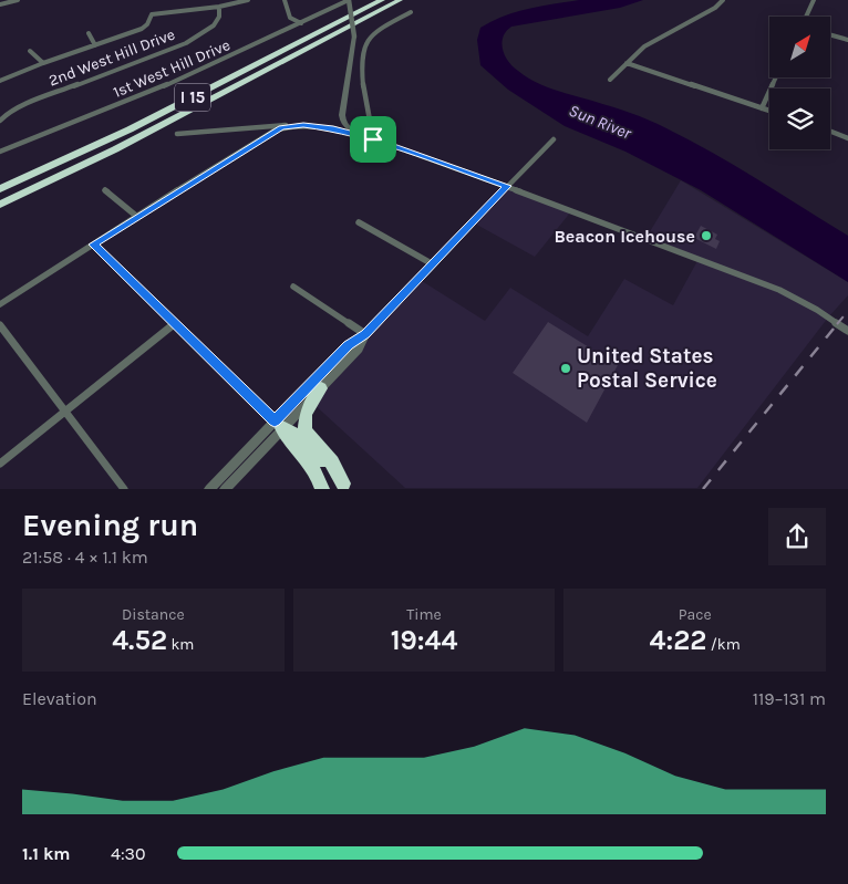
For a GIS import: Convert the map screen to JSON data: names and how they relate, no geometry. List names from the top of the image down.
{
  "streets": {
    "highway": ["I 15"],
    "street": ["2nd West Hill Drive", "1st West Hill Drive"]
  },
  "water": ["Sun River"],
  "places": ["Beacon Icehouse", "United States Postal Service"],
  "north": "top right",
  "page": {
    "heading": ["Evening run", "21:58 · 4 × 1.1 km"],
    "stats": [
      ["Distance", "4.52 km"],
      ["Time", "19:44"],
      ["Pace", "4:22 /km"]
    ],
    "chart": ["Elevation", "119–131 m"],
    "list": [
      {
        "name": "1.1 km",
        "note": "4:30"
      }
    ]
  }
}
